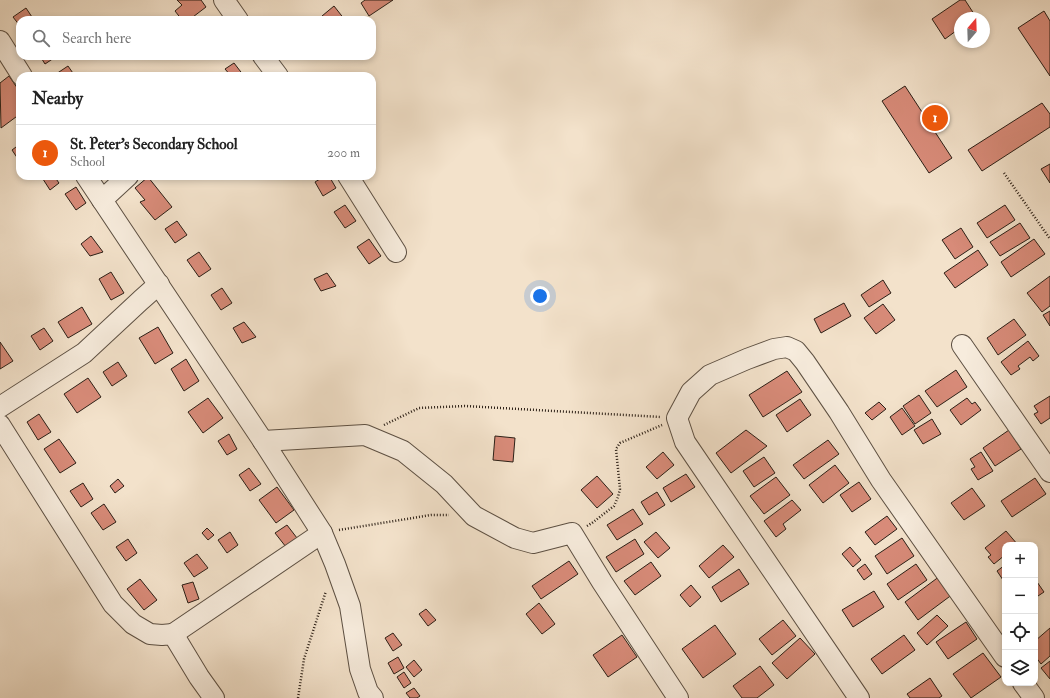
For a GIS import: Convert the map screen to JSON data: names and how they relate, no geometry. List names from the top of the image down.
{
  "north": "top",
  "page": {
    "search": "Search here",
    "heading": "Nearby",
    "pins": "1",
    "list": [
      {
        "mark": "1",
        "name": "St. Peter’s Secondary School",
        "note": "School",
        "value": "200 m"
      }
    ],
    "map_buttons": ["+", "−"]
  }
}
